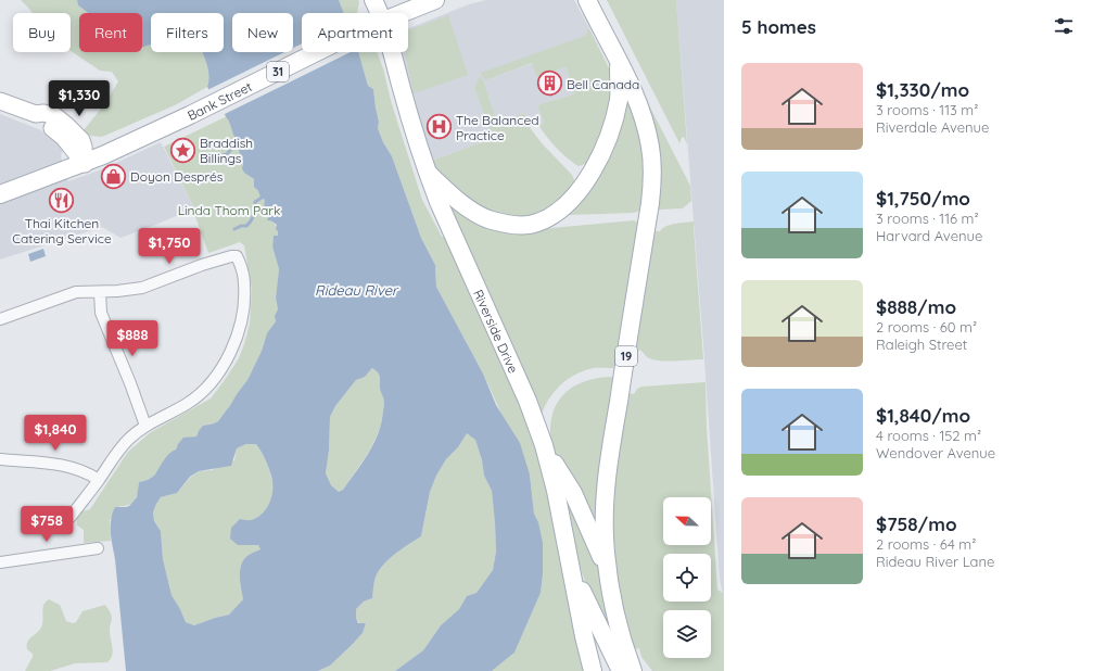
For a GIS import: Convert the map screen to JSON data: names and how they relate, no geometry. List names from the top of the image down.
{
  "streets": {
    "main road": [
      "31",
      "Bank Street",
      "Riverside Drive",
      "19"
    ]
  },
  "water": ["Rideau River"],
  "parks": ["Linda Thom Park"],
  "places": {
    "building": ["Bell Canada"],
    "hospital": ["The Balanced Practice"],
    "place": ["Braddish Billings"],
    "shop": ["Doyon Després"],
    "restaurant": ["Thai Kitchen Catering Service"]
  },
  "north": "left",
  "page": {
    "heading": "5 homes",
    "chip": [
      "Buy",
      "Rent",
      "Filters",
      "New",
      "Apartment"
    ],
    "list": [
      {
        "name": "$1,330/mo",
        "note": "3 rooms · 113 m² · Riverdale Avenue"
      },
      {
        "name": "$1,750/mo",
        "note": "3 rooms · 116 m² · Harvard Avenue"
      },
      {
        "name": "$888/mo",
        "note": "2 rooms · 60 m² · Raleigh Street"
      },
      {
        "name": "$1,840/mo",
        "note": "4 rooms · 152 m² · Wendover Avenue"
      },
      {
        "name": "$758/mo",
        "note": "2 rooms · 64 m² · Rideau River Lane"
      }
    ],
    "price": [
      "$1,330",
      "$1,750",
      "$888",
      "$1,840",
      "$758"
    ]
  }
}
